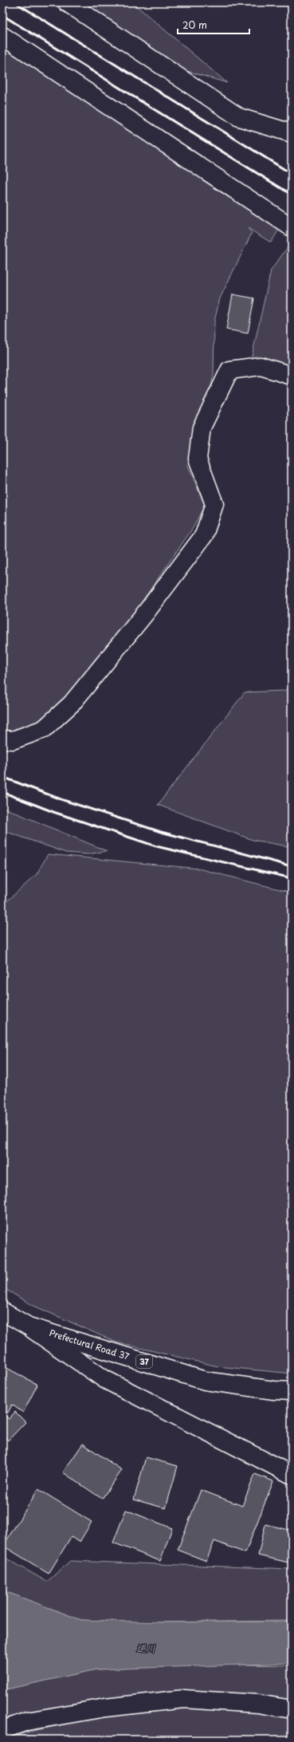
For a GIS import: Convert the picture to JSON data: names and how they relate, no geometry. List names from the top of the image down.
{
  "streets": {
    "street": ["Prefectural Road 37", "37"]
  },
  "water": ["逆川"],
  "scale_bar": "20 m"
}
